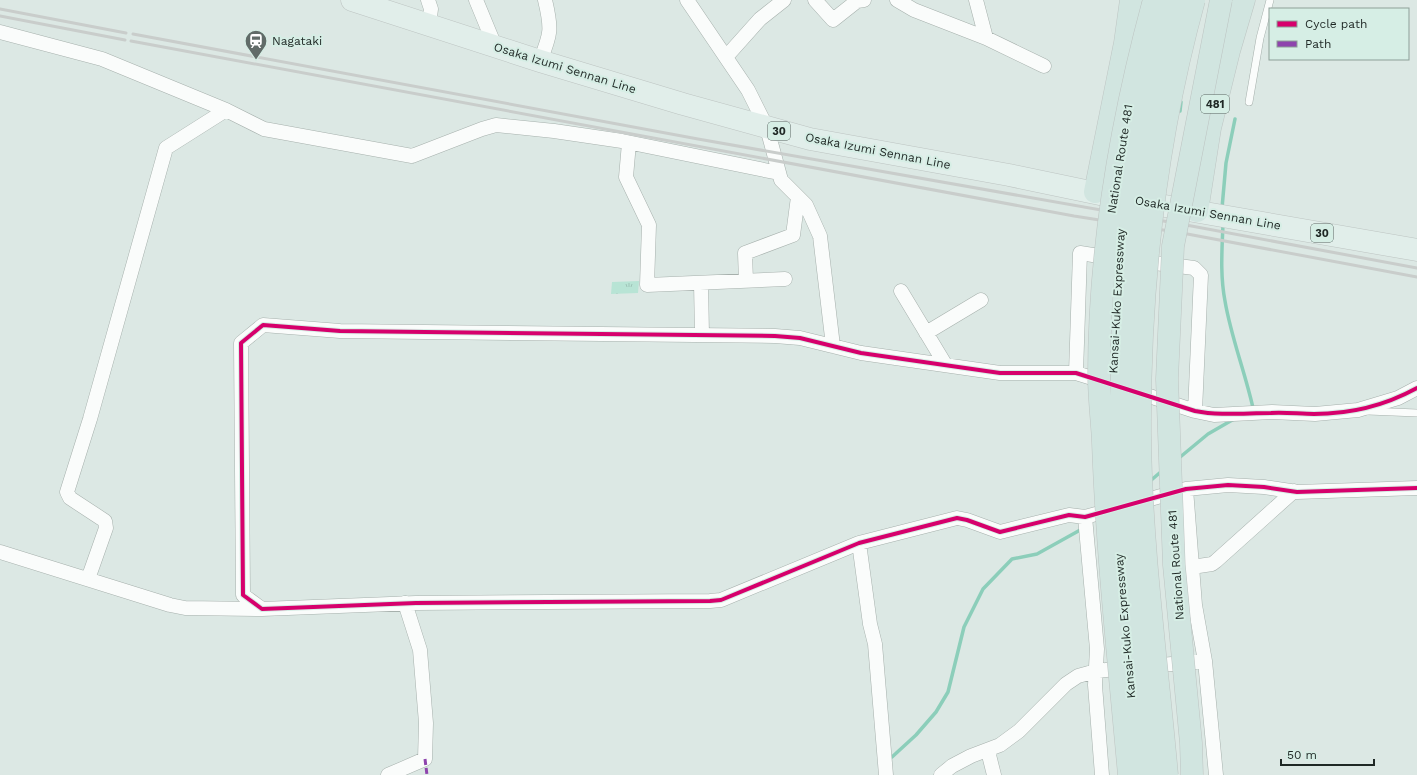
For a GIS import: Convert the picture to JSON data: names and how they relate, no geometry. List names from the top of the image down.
{
  "streets": {
    "highway": ["481", "National Route 481", "Kansai-Kuko Expressway"],
    "main road": ["Osaka Izumi Sennan Line", "30"]
  },
  "crossings": [
    ["Osaka Izumi Sennan Line", "481"]
  ],
  "places": {
    "station": ["Nagataki"]
  },
  "legend": ["Cycle path", "Path"],
  "scale_bar": "50 m"
}
